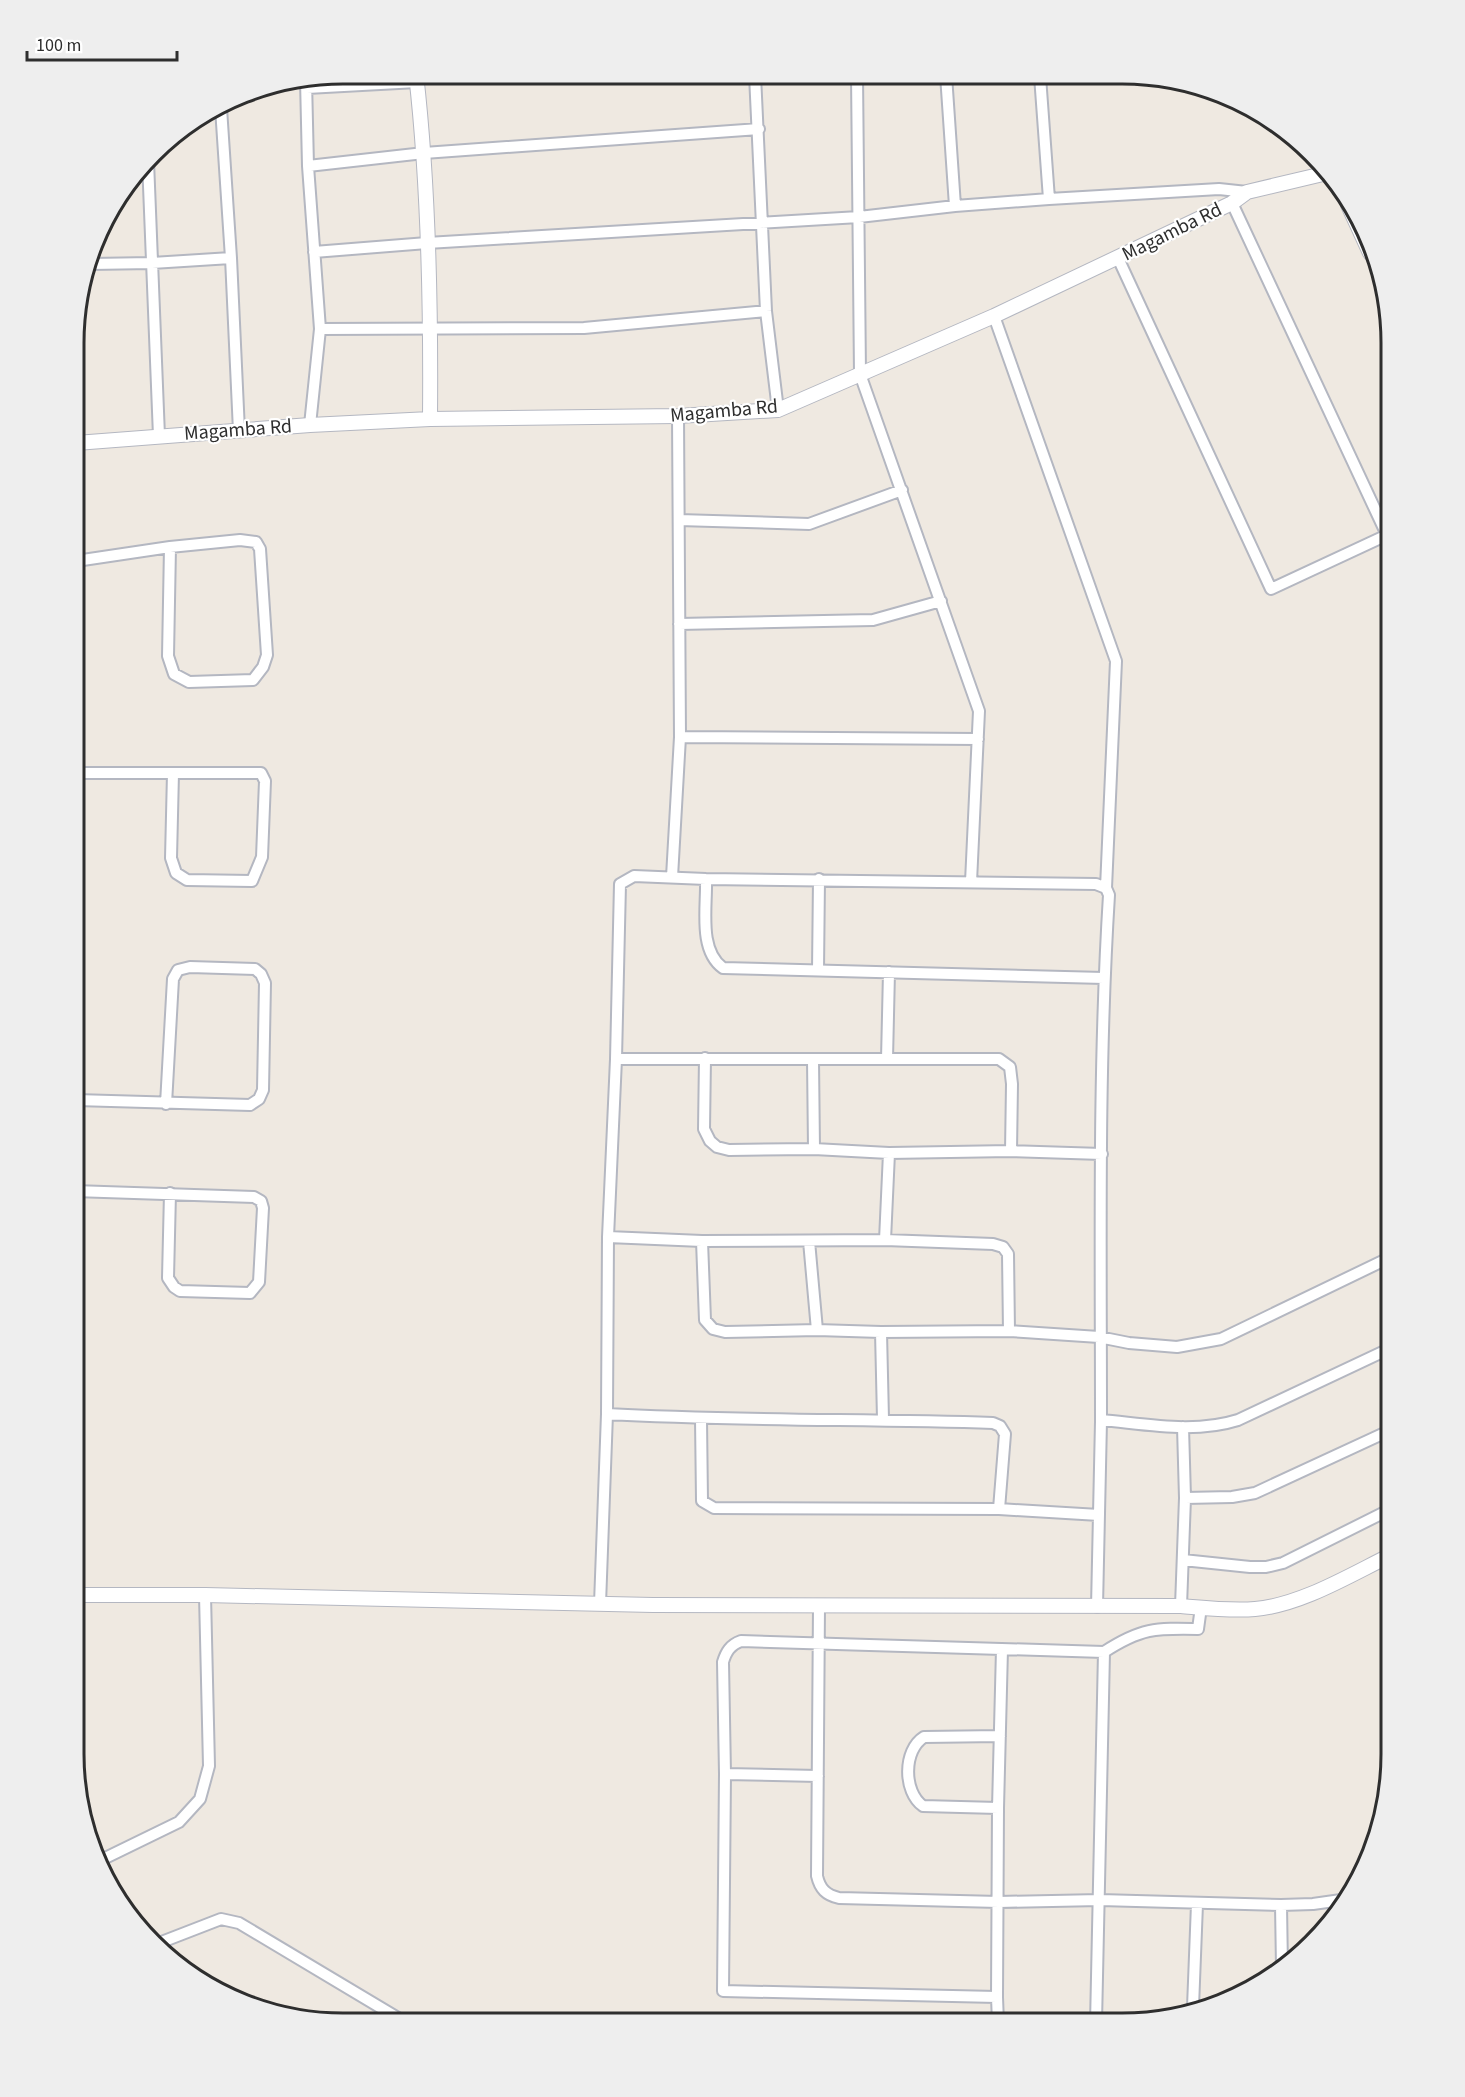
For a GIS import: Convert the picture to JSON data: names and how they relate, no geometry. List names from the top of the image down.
{
  "streets": {
    "street": ["Magamba Rd"]
  },
  "scale_bar": "100 m"
}
